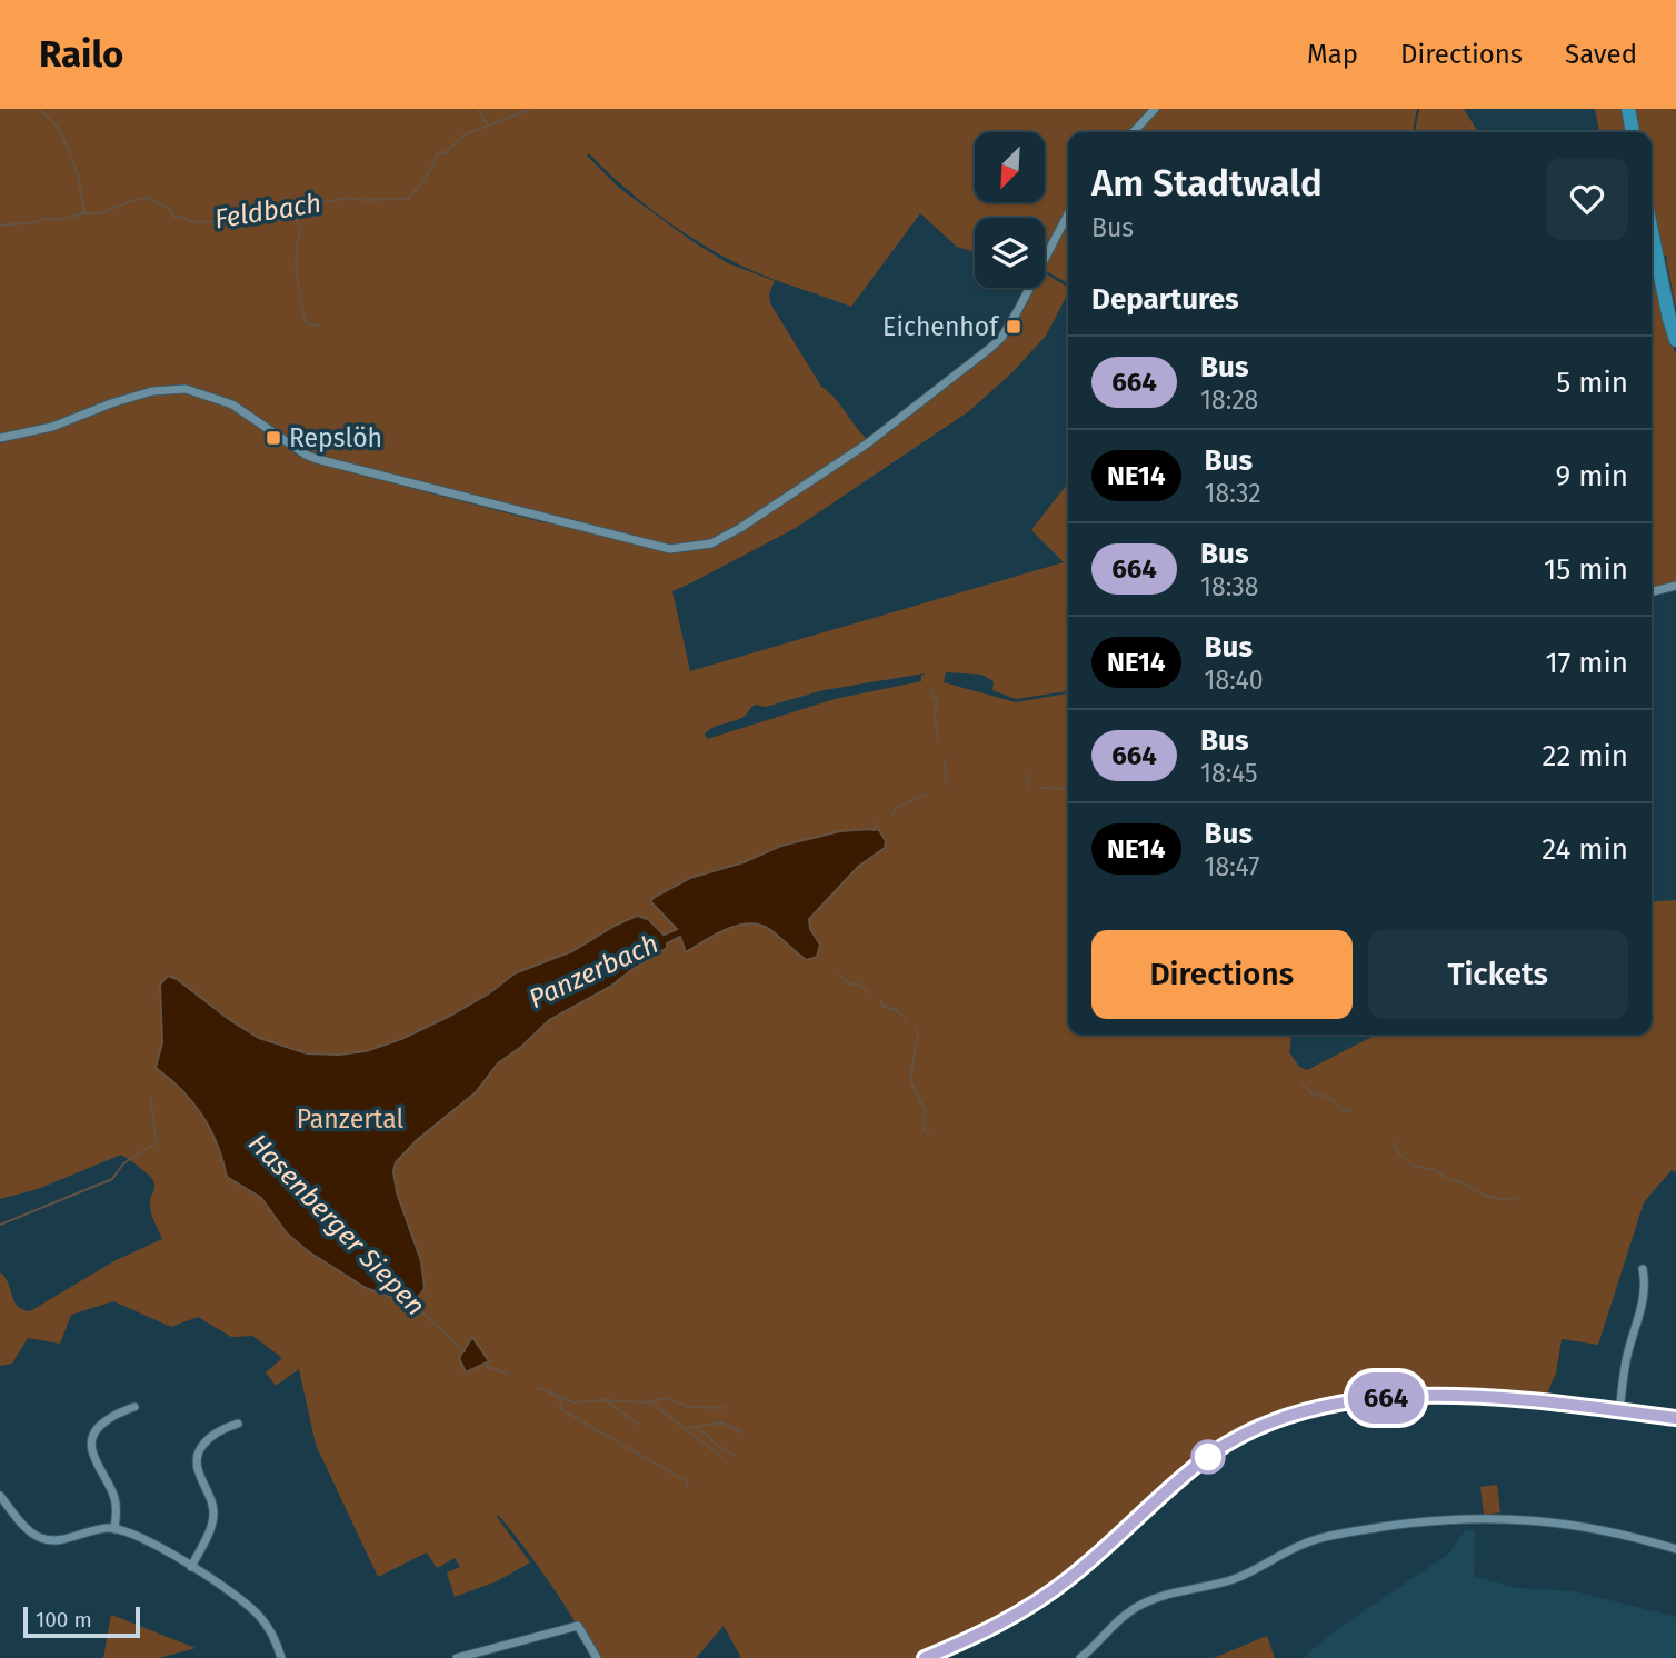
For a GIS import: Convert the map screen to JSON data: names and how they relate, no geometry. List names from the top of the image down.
{
  "water": ["Feldbach", "Panzerbach", "Hasenberger Siepen"],
  "parks": ["Panzertal"],
  "places": {
    "transit": ["Eichenhof", "Repslöh"]
  },
  "lines": ["bus line 664"],
  "scale_bar": "100 m",
  "north": "bottom left",
  "page": {
    "header": "Railo",
    "nav": ["Map", "Directions", "Saved"],
    "on_map": "664",
    "heading": [
      ["Am Stadtwald", "Bus"],
      "Departures"
    ],
    "list": [
      {
        "mark": "664",
        "name": "Bus",
        "note": "18:28",
        "value": "5 min"
      },
      {
        "mark": "NE14",
        "name": "Bus",
        "note": "18:32",
        "value": "9 min"
      },
      {
        "mark": "664",
        "name": "Bus",
        "note": "18:38",
        "value": "15 min"
      },
      {
        "mark": "NE14",
        "name": "Bus",
        "note": "18:40",
        "value": "17 min"
      },
      {
        "mark": "664",
        "name": "Bus",
        "note": "18:45",
        "value": "22 min"
      },
      {
        "mark": "NE14",
        "name": "Bus",
        "note": "18:47",
        "value": "24 min"
      }
    ],
    "buttons": ["Directions", "Tickets"],
    "scale": "100 m"
  }
}
